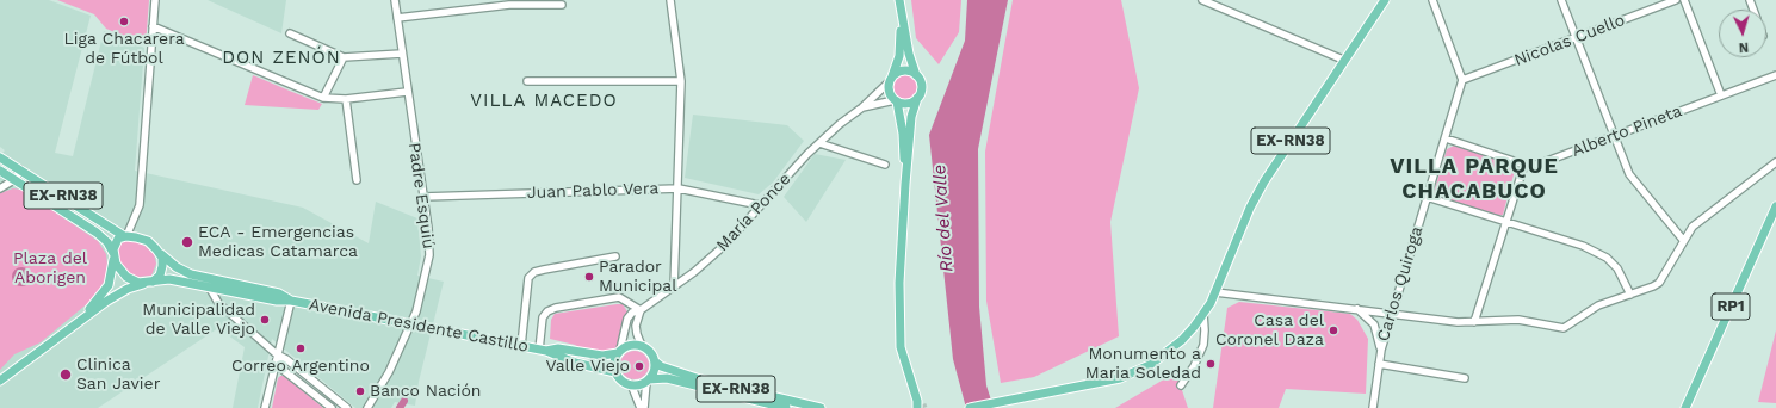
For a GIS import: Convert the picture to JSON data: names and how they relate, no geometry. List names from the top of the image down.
{
  "streets": {
    "main road": ["EX-RN38", "RP1", "Avenida Presidente Castillo"],
    "street": [
      "Nicolas Cuello",
      "Alberto Pineta",
      "Juan Pablo Vera",
      "Padre Esquiú",
      "María Ponce",
      "Carlos Quiroga"
    ]
  },
  "crossings": [
    ["Nicolas Cuello", "Carlos Quiroga"],
    ["EX-RN38", "María Ponce"],
    ["EX-RN38", "Avenida Presidente Castillo"],
    ["Juan Pablo Vera", "Padre Esquiú"],
    ["Juan Pablo Vera", "María Ponce"],
    ["Padre Esquiú", "Avenida Presidente Castillo"],
    ["María Ponce", "Avenida Presidente Castillo"]
  ],
  "districts": ["DON ZENÓN", "VILLA MACEDO", "VILLA PARQUE CHACABUCO"],
  "water": ["Río del Valle"],
  "parks": ["Plaza del Aborigen"],
  "places": [
    "Liga Chacarera de Fútbol",
    "ECA - Emergencias Medicas Catamarca",
    "Parador Municipal",
    "Municipalidad de Valle Viejo",
    "Casa del Coronel Daza",
    "Correo Argentino",
    "Monumento a Maria Soledad",
    "Valle Viejo",
    "Clinica San Javier",
    "Banco Nación"
  ],
  "north": "bottom"
}
